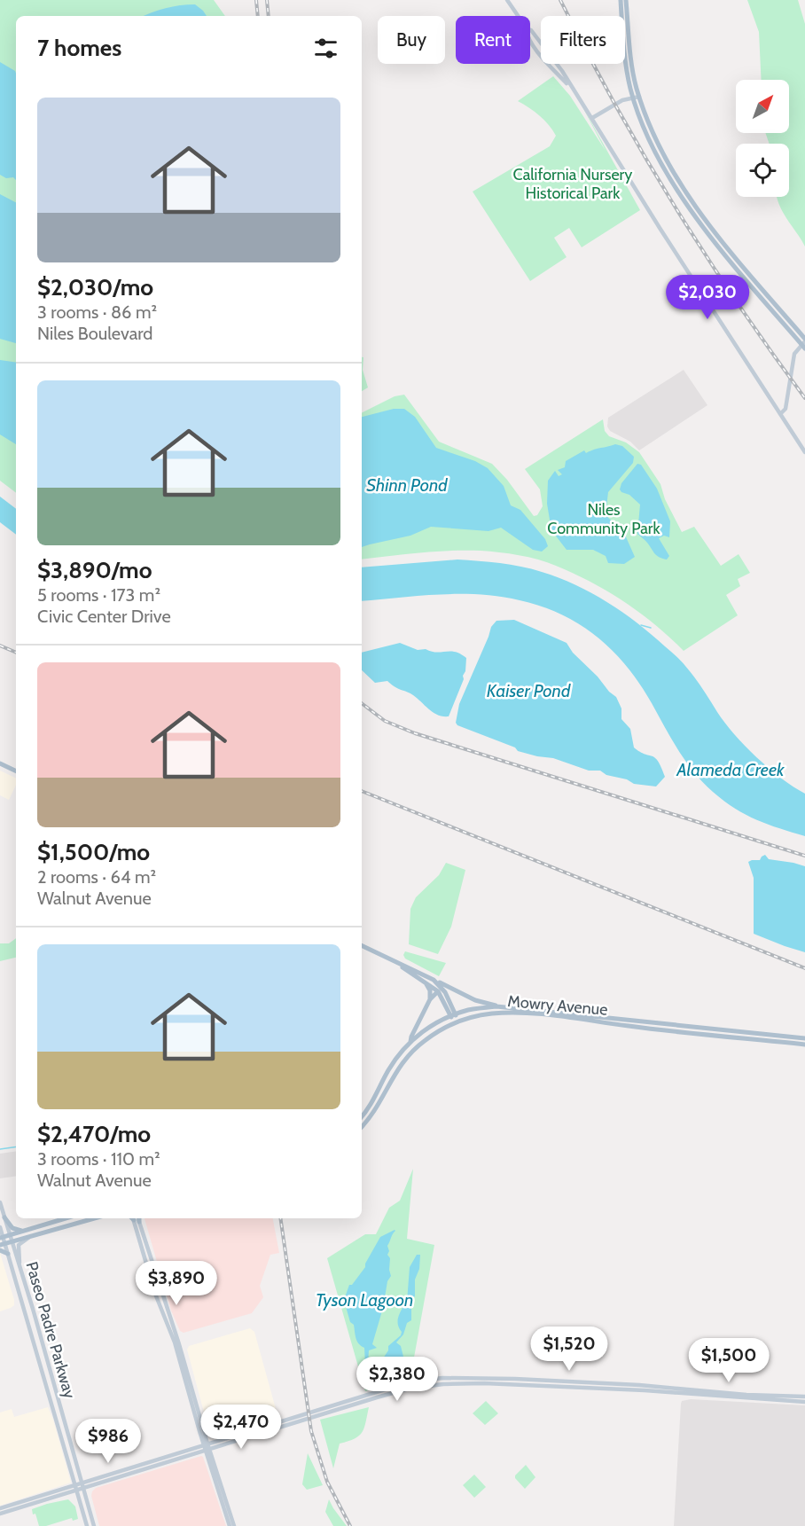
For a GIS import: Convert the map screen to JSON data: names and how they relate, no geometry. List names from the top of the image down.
{
  "streets": {
    "main road": ["Mowry Avenue", "Paseo Padre Parkway"]
  },
  "water": [
    "Shinn Pond",
    "Kaiser Pond",
    "Alameda Creek",
    "Tyson Lagoon"
  ],
  "parks": ["California Nursery Historical Park", "Niles Community Park"],
  "north": "top right",
  "page": {
    "chip": ["Buy", "Rent", "Filters"],
    "heading": "7 homes",
    "list": [
      {
        "name": "$2,030/mo",
        "note": "3 rooms · 86 m² · Niles Boulevard"
      },
      {
        "name": "$3,890/mo",
        "note": "5 rooms · 173 m² · Civic Center Drive"
      },
      {
        "name": "$1,500/mo",
        "note": "2 rooms · 64 m² · Walnut Avenue"
      },
      {
        "name": "$2,470/mo",
        "note": "3 rooms · 110 m² · Walnut Avenue"
      }
    ],
    "price": [
      "$2,030",
      "$3,890",
      "$1,520",
      "$1,500",
      "$2,380",
      "$2,470",
      "$986"
    ]
  }
}
